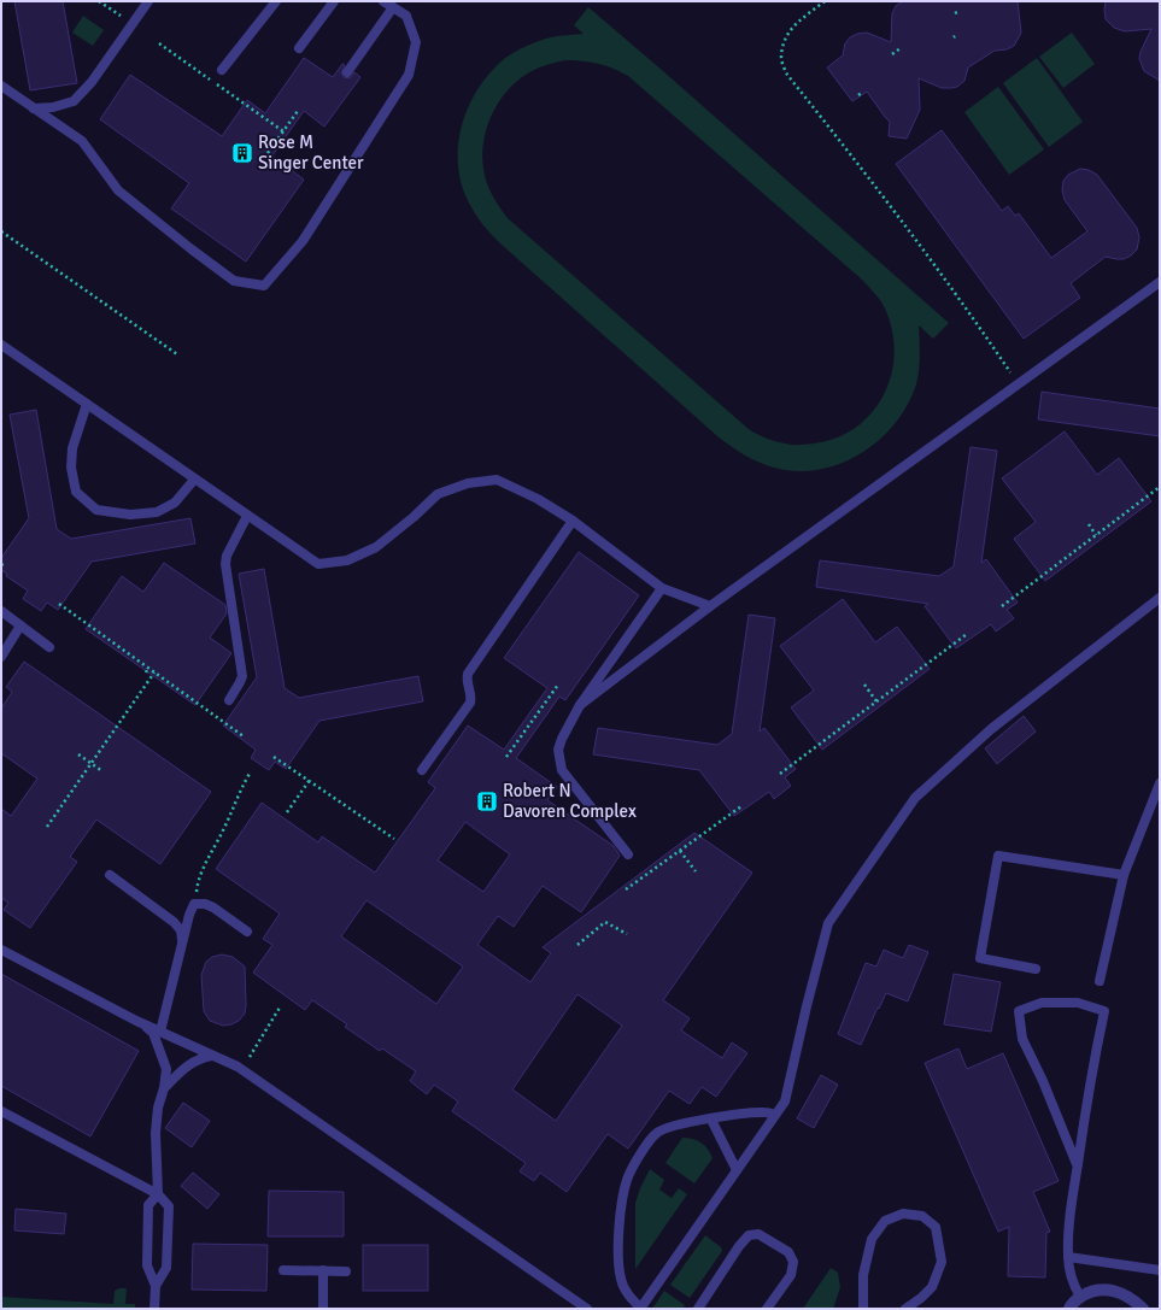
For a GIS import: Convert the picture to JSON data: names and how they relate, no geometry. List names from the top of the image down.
{
  "places": {
    "building": ["Rose M Singer Center", "Robert N Davoren Complex"]
  }
}
